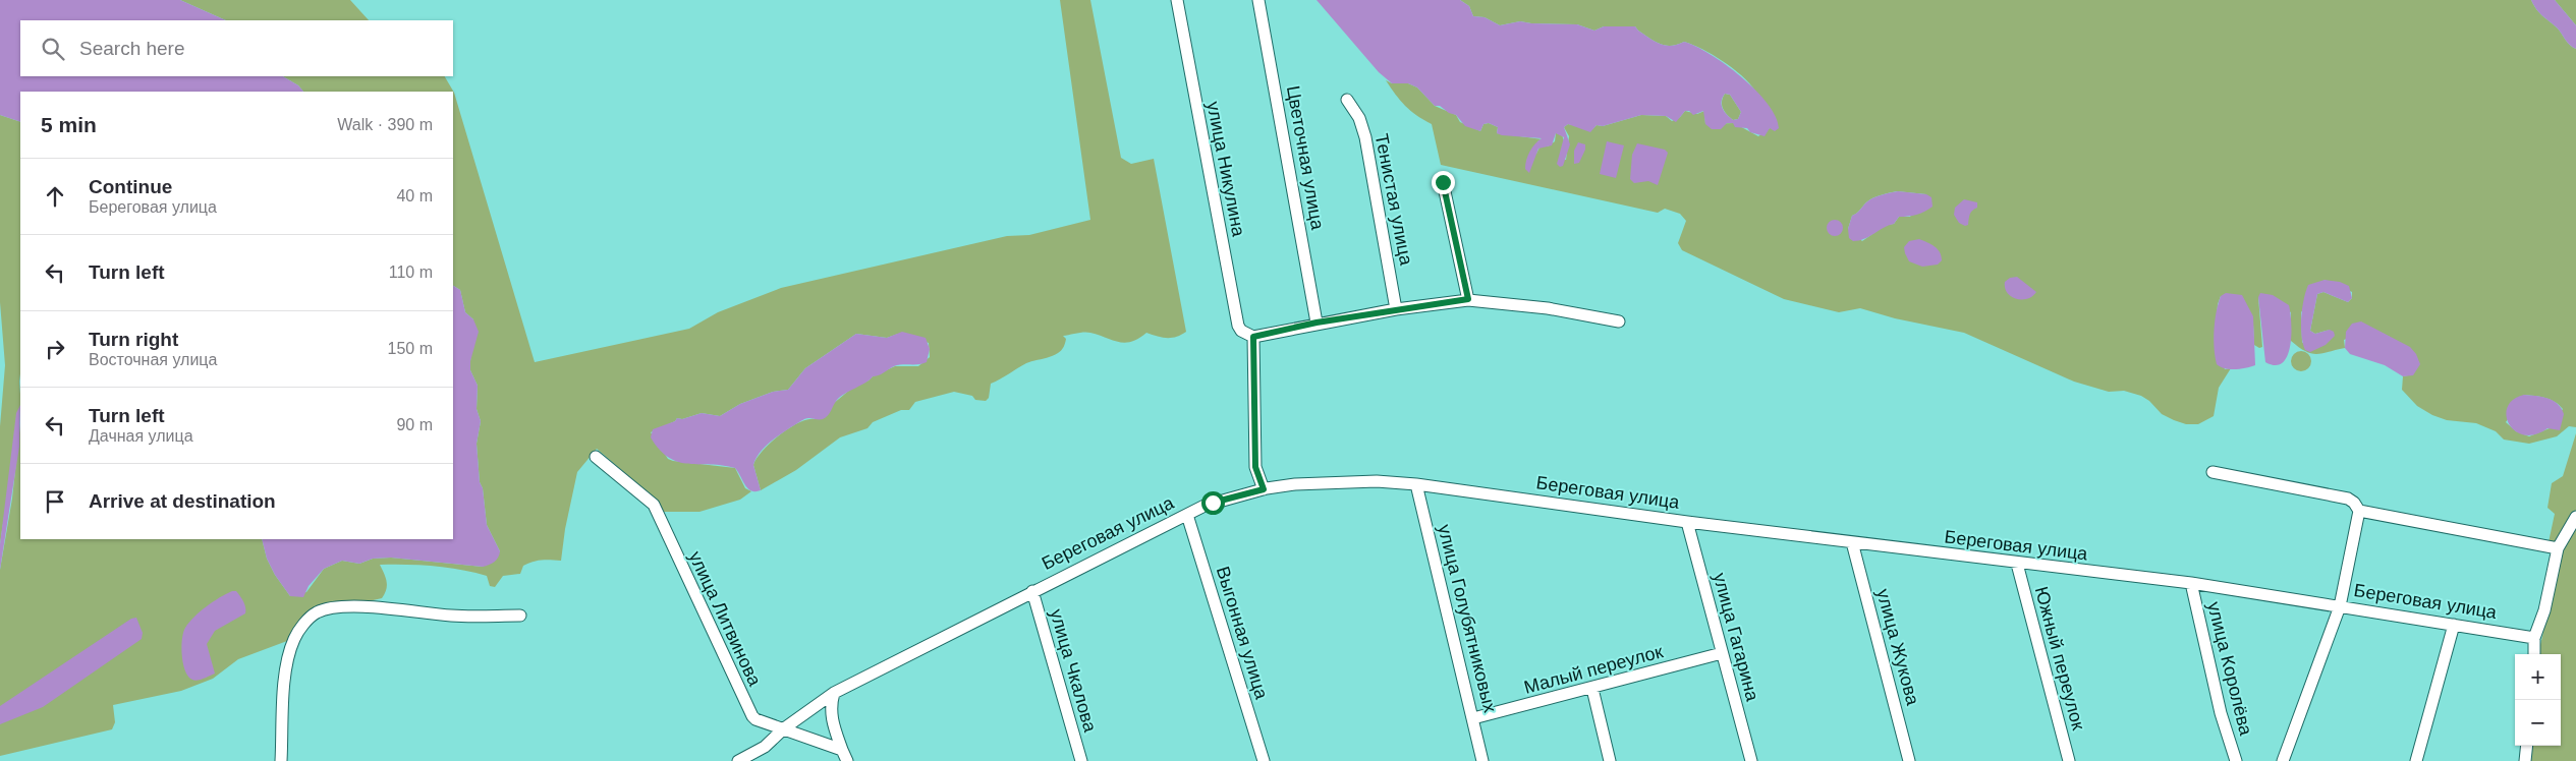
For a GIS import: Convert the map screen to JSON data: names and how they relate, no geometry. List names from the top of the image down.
{
  "streets": {
    "street": [
      "Цветочная улица",
      "улица Никулина",
      "Тенистая улица",
      "Береговая улица",
      "улица Литвинова",
      "улица Голубятниковых",
      "Выгонная улица",
      "улица Гагарина",
      "улица Жукова",
      "Южный переулок",
      "улица Королёва",
      "Малый переулок",
      "улица Чкалова"
    ]
  },
  "crossings": [
    ["Береговая улица", "улица Литвинова"],
    ["Береговая улица", "улица Голубятниковых"],
    ["Береговая улица", "Выгонная улица"],
    ["Береговая улица", "улица Гагарина"],
    ["Береговая улица", "улица Жукова"],
    ["Береговая улица", "Южный переулок"],
    ["Береговая улица", "улица Королёва"],
    ["Береговая улица", "улица Чкалова"],
    ["улица Голубятниковых", "Малый переулок"],
    ["улица Гагарина", "Малый переулок"]
  ],
  "page": {
    "search": "Search here",
    "heading": ["5 min", "Walk · 390 m"],
    "list": [
      ["Continue", "Береговая улица", "40 m"],
      ["Turn left", "110 m"],
      ["Turn right", "Восточная улица", "150 m"],
      ["Turn left", "Дачная улица", "90 m"],
      "Arrive at destination"
    ],
    "map_buttons": ["+", "−"]
  }
}
